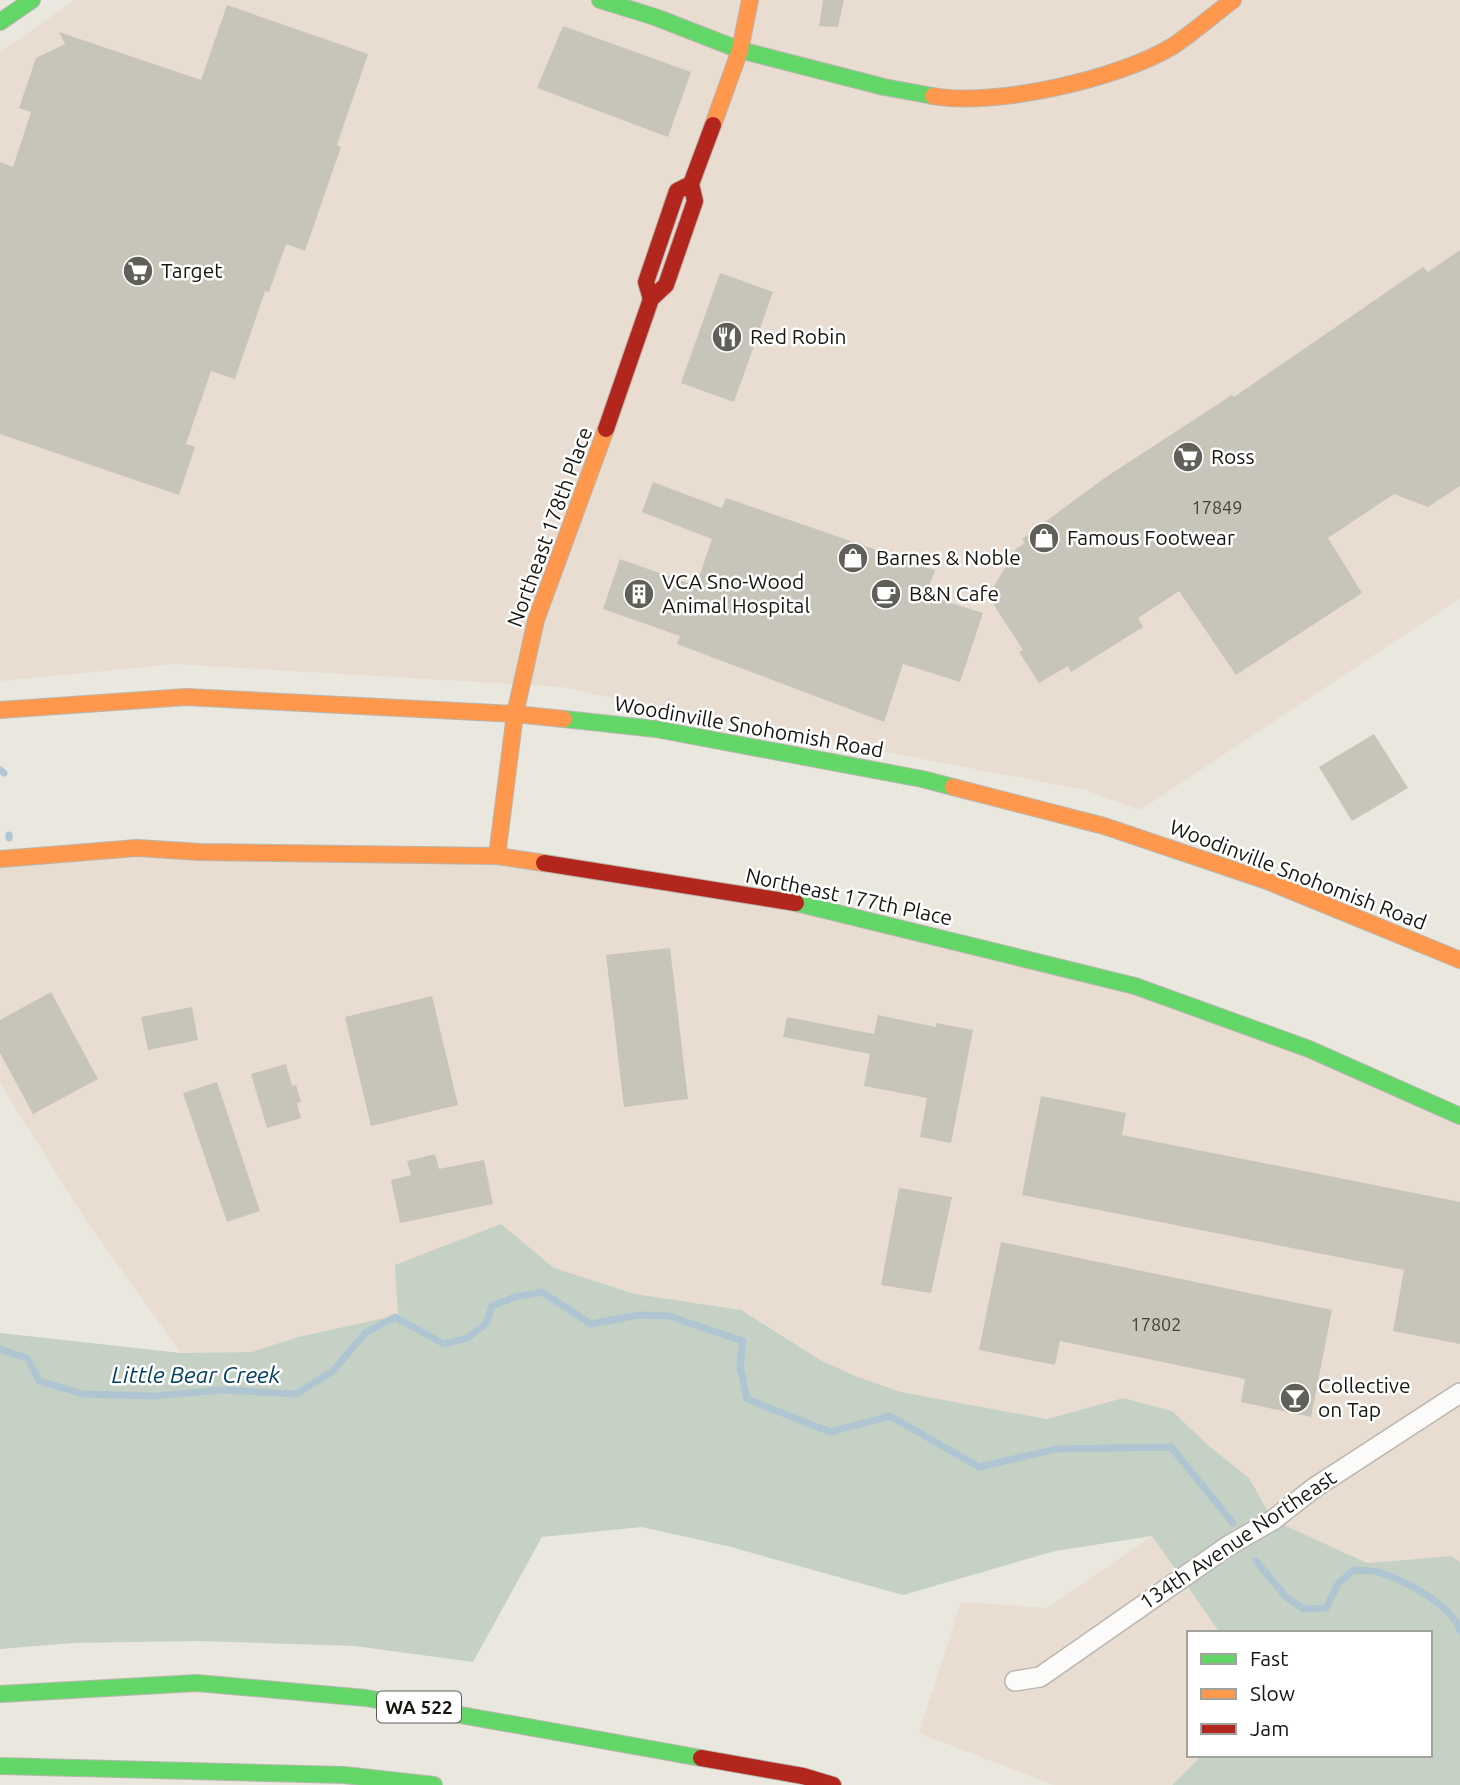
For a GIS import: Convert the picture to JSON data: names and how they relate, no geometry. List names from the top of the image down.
{
  "streets": {
    "main road": [
      "Northeast 178th Place",
      "Woodinville Snohomish Road",
      "Northeast 177th Place",
      "WA 522"
    ],
    "street": ["134th Avenue Northeast"]
  },
  "crossings": [
    ["Northeast 178th Place", "Woodinville Snohomish Road"],
    ["Northeast 178th Place", "Northeast 177th Place"]
  ],
  "water": ["Little Bear Creek"],
  "places": {
    "supermarket": ["Target", "Ross"],
    "restaurant": ["Red Robin"],
    "shop": ["Famous Footwear", "Barnes & Noble"],
    "building": ["VCA Sno-Wood Animal Hospital"],
    "cafe": ["B&N Cafe"],
    "bar": ["Collective on Tap"]
  },
  "house_numbers": ["17849", "17802"],
  "legend": ["Fast", "Slow", "Jam"]
}
